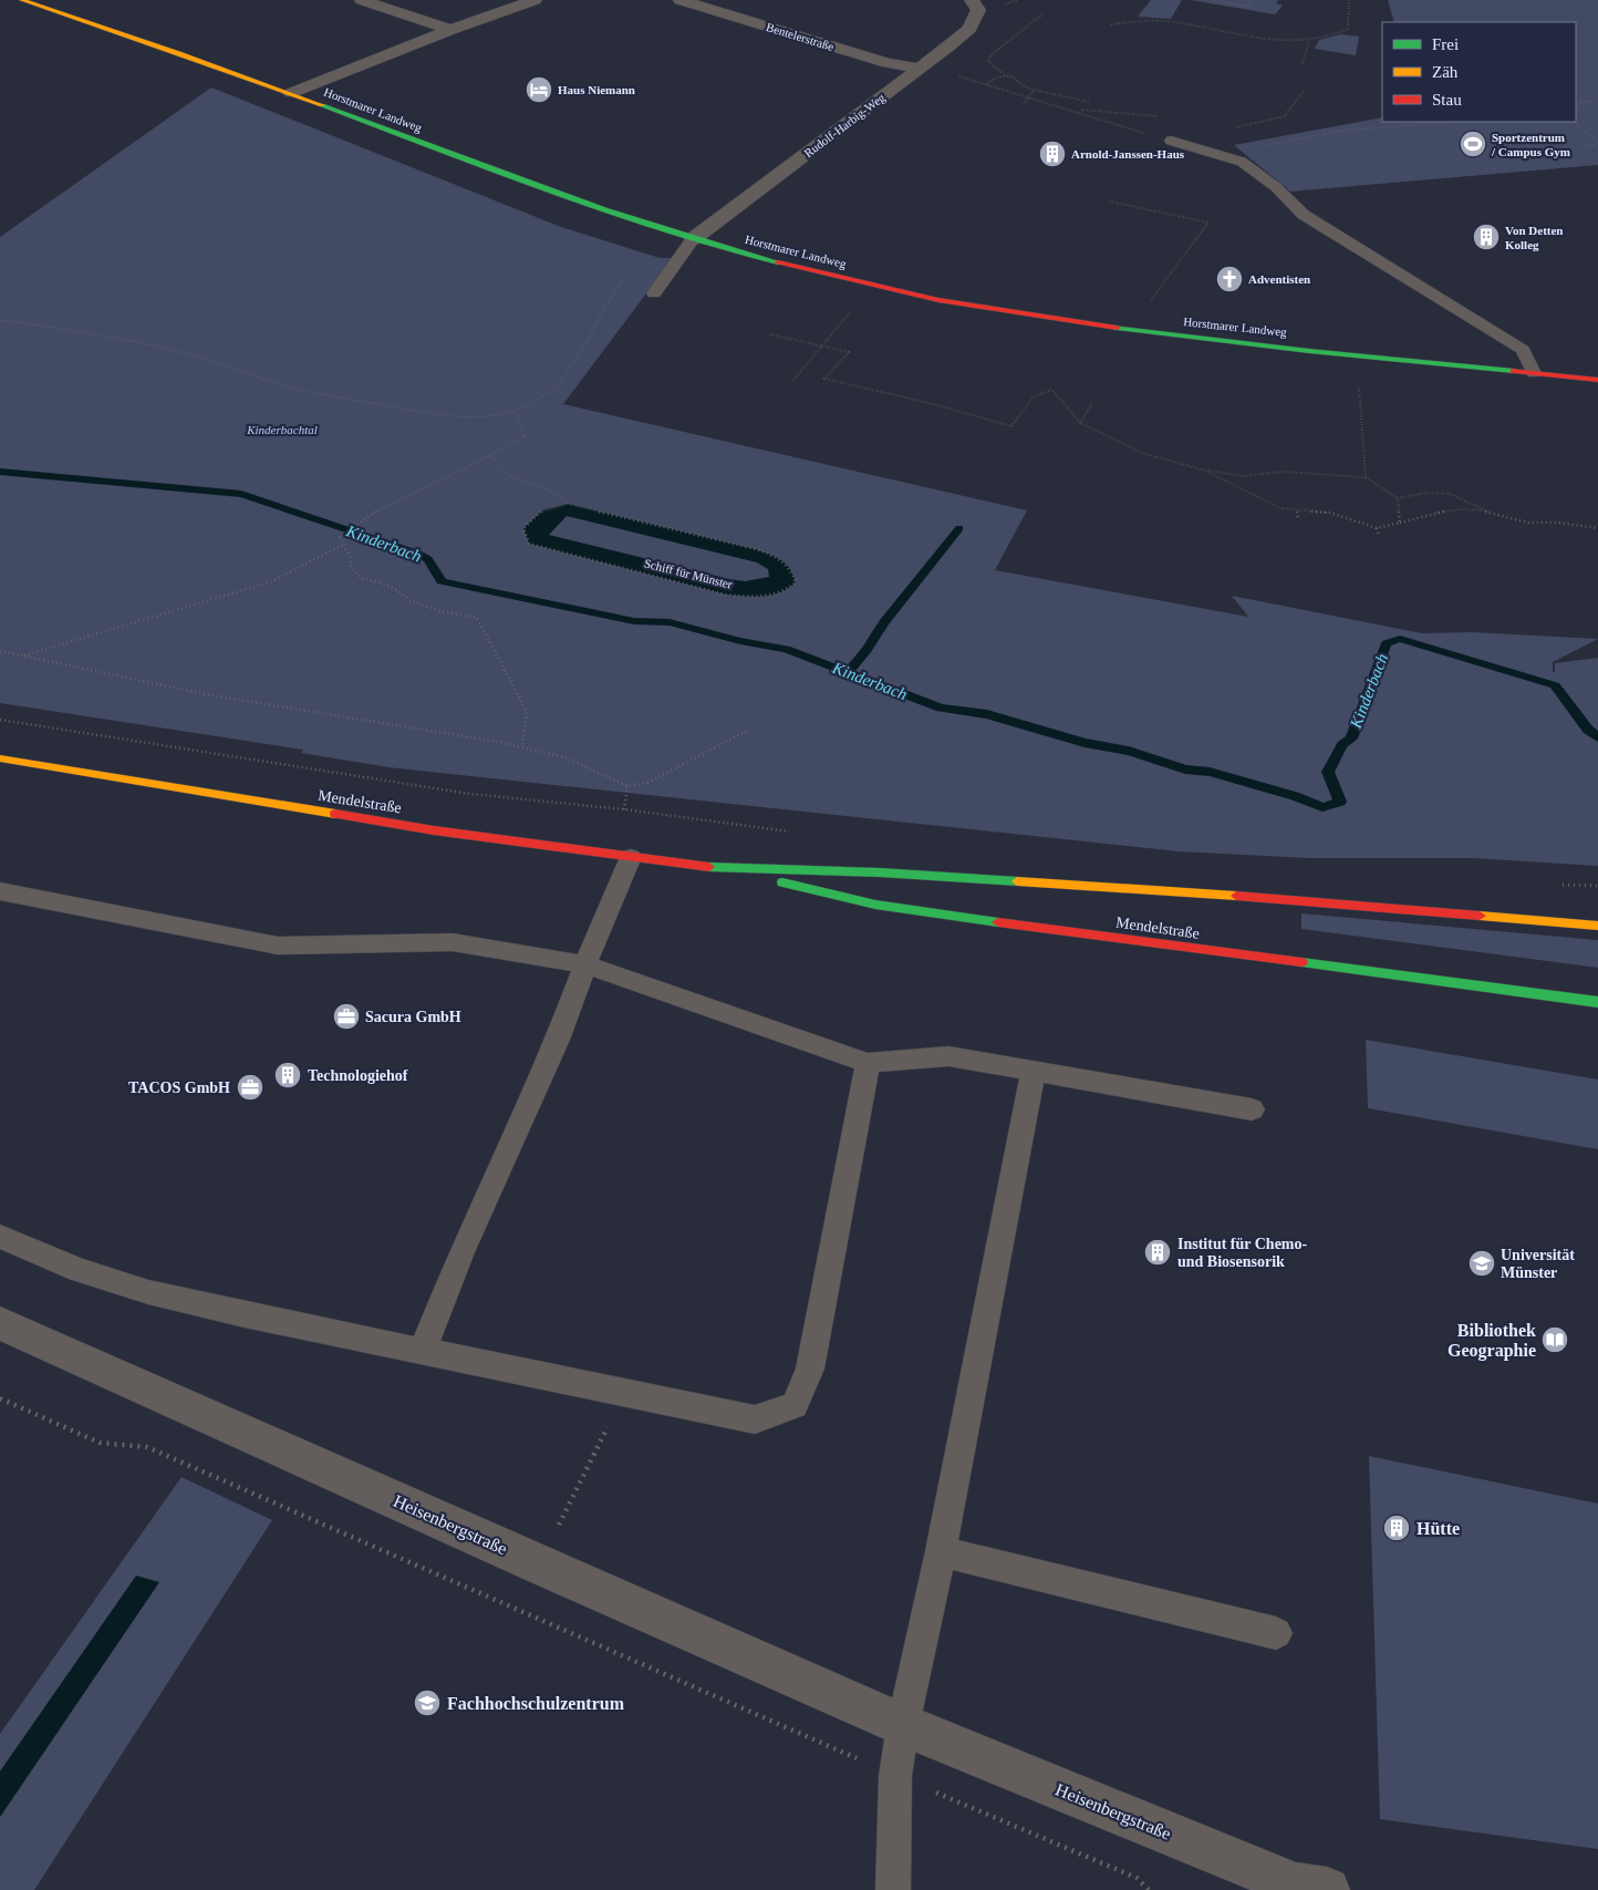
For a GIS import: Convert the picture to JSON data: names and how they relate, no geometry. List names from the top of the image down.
{
  "streets": {
    "street": [
      "Bentelerstraße",
      "Horstmarer Landweg",
      "Rudolf-Harbig-Weg",
      "Mendelstraße",
      "Heisenbergstraße"
    ],
    "path": ["Schiff für Münster"]
  },
  "crossings": [
    ["Bentelerstraße", "Rudolf-Harbig-Weg"],
    ["Horstmarer Landweg", "Rudolf-Harbig-Weg"]
  ],
  "water": ["Kinderbach"],
  "parks": ["Kinderbachtal"],
  "places": {
    "hotel": ["Haus Niemann"],
    "sports": ["Sportzentrum / Campus Gym"],
    "building": [
      "Arnold-Janssen-Haus",
      "Von Detten Kolleg",
      "Technologiehof",
      "Institut für Chemo- und Biosensorik",
      "Hütte"
    ],
    "church": ["Adventisten"],
    "office": ["Sacura GmbH", "TACOS GmbH"],
    "school or university": ["Universität Münster", "Fachhochschulzentrum"],
    "library": ["Bibliothek Geographie"]
  },
  "legend": ["Frei", "Zäh", "Stau"]
}
